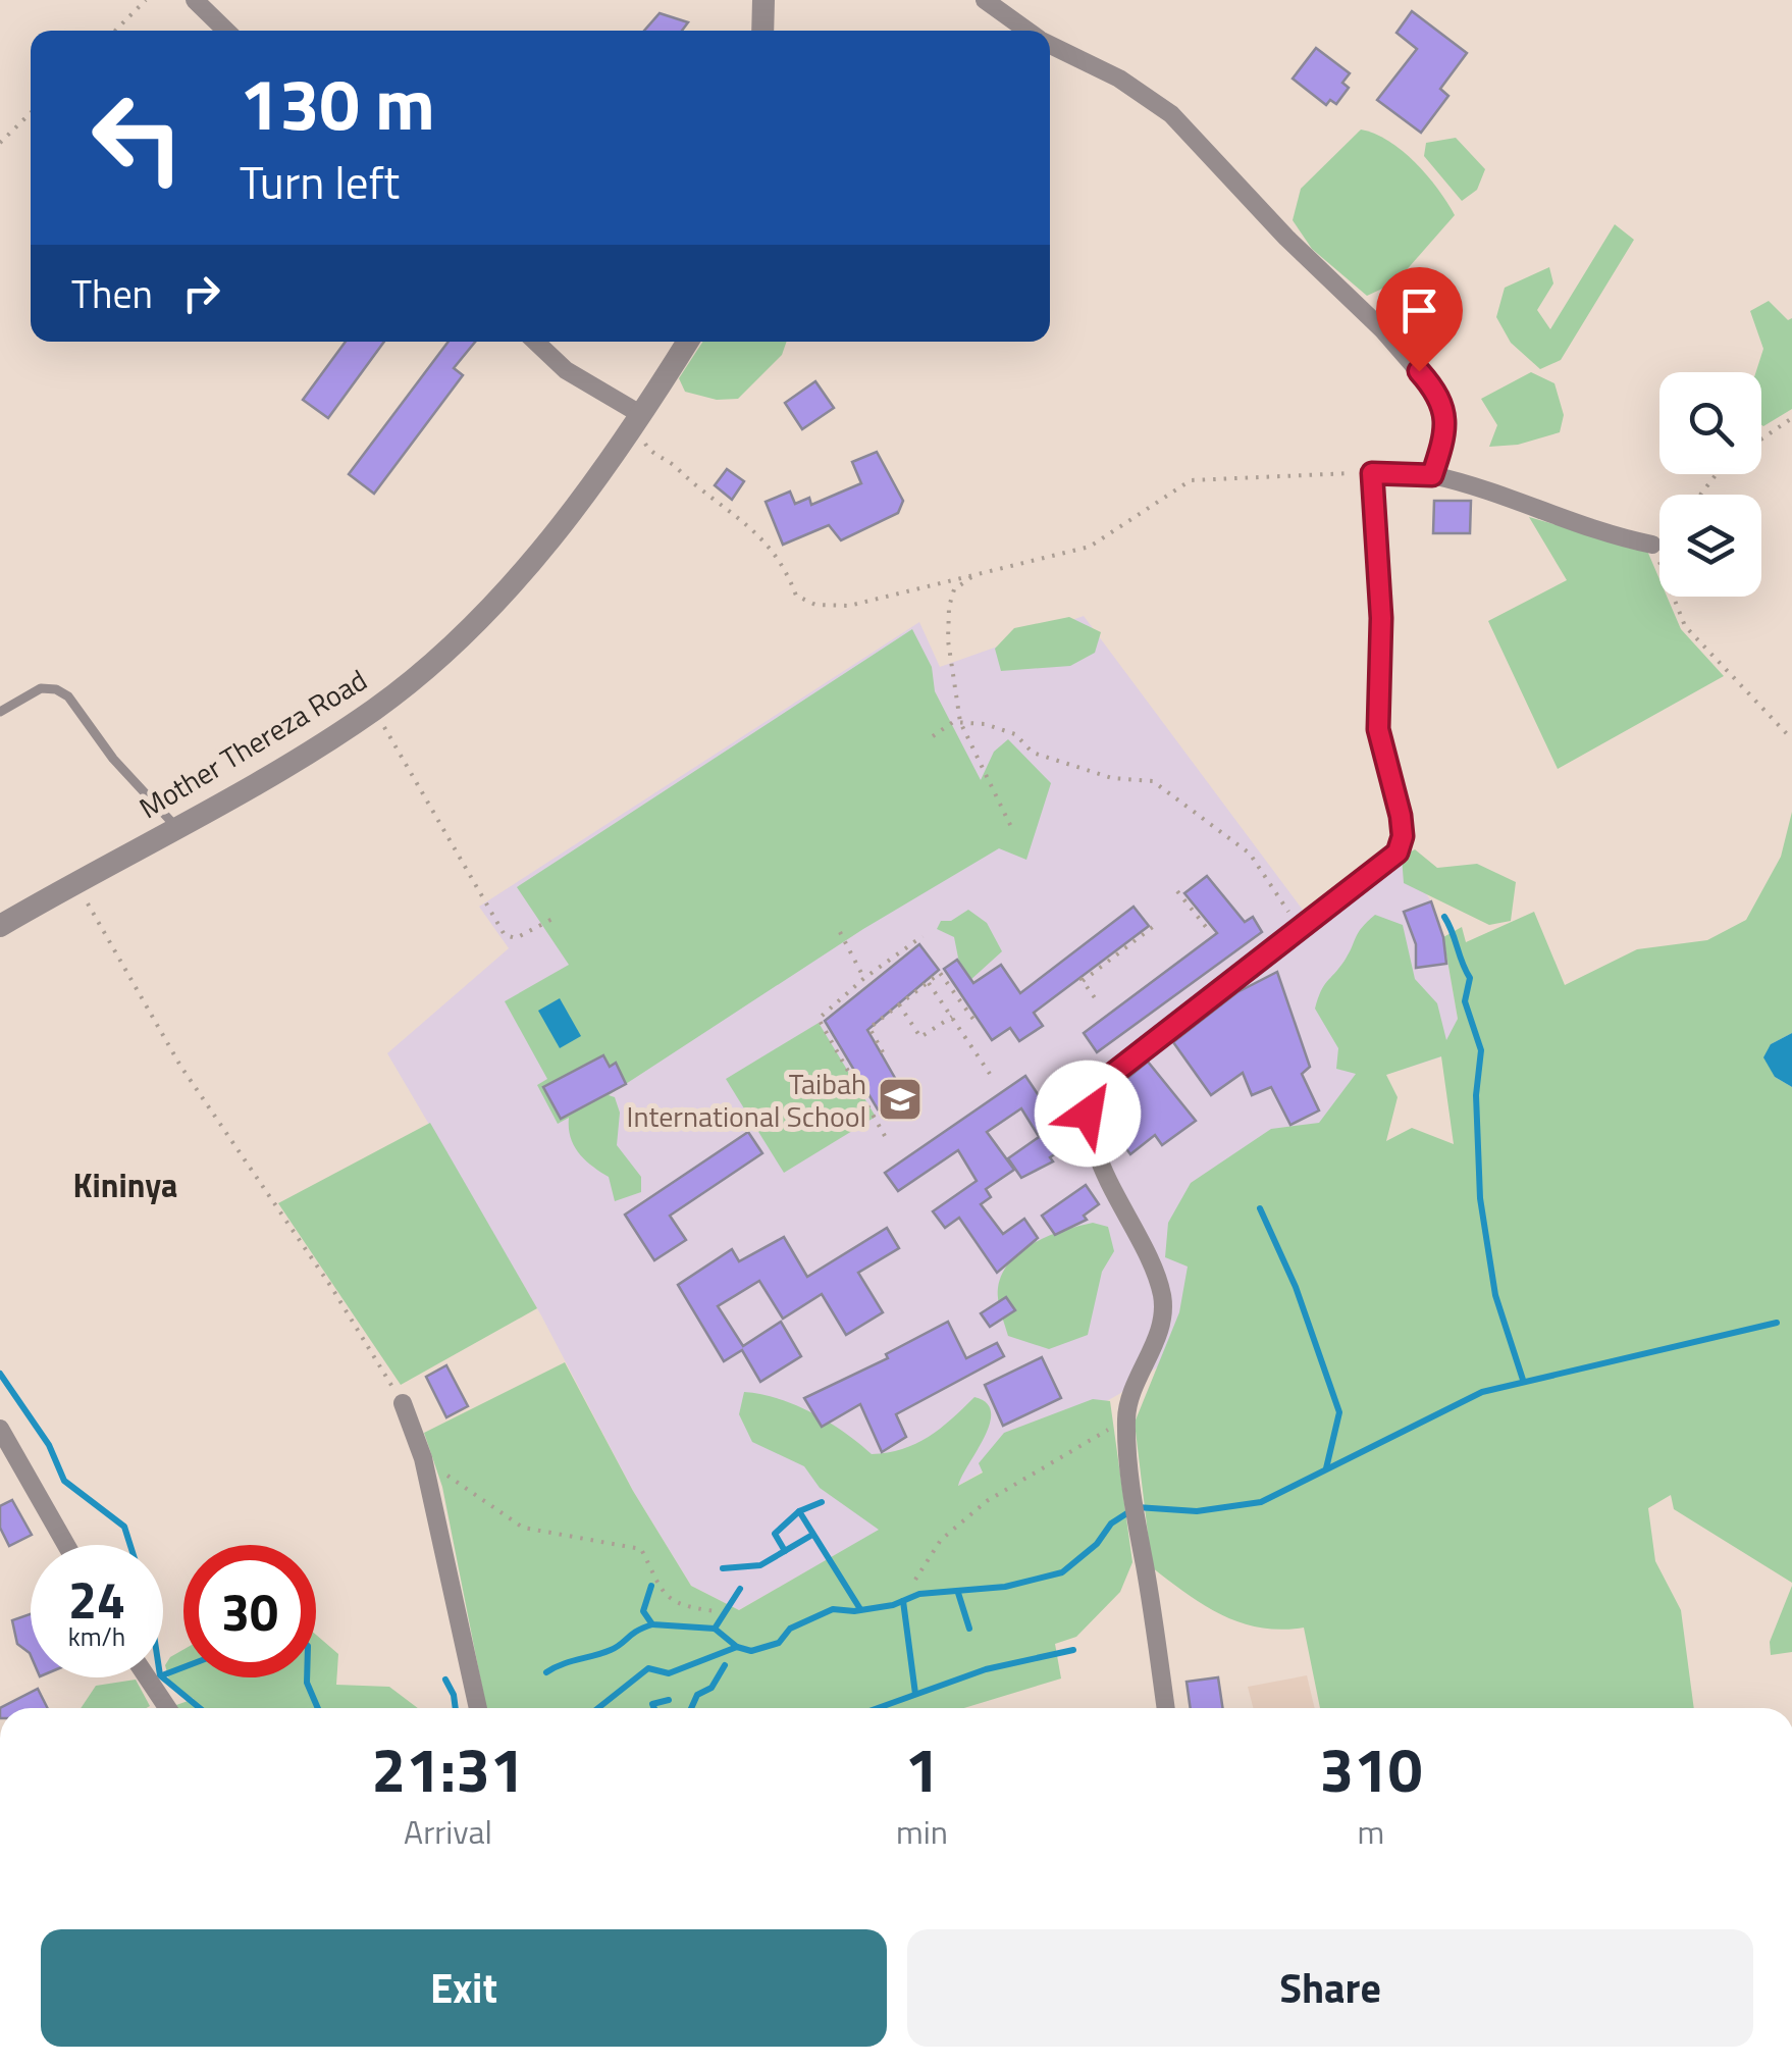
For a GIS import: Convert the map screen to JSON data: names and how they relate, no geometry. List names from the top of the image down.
{
  "streets": {
    "street": ["Mother Thereza Road"]
  },
  "districts": ["Kininya"],
  "places": {
    "school or university": ["Taibah International School"]
  },
  "page": {
    "turn": ["130 m", "Turn left"],
    "then": "Then",
    "speed": "24 km/h",
    "limit": "30",
    "eta": [
      "21:31",
      "Arrival",
      "1",
      "min",
      "310",
      "m"
    ],
    "buttons": ["Exit", "Share"]
  }
}
